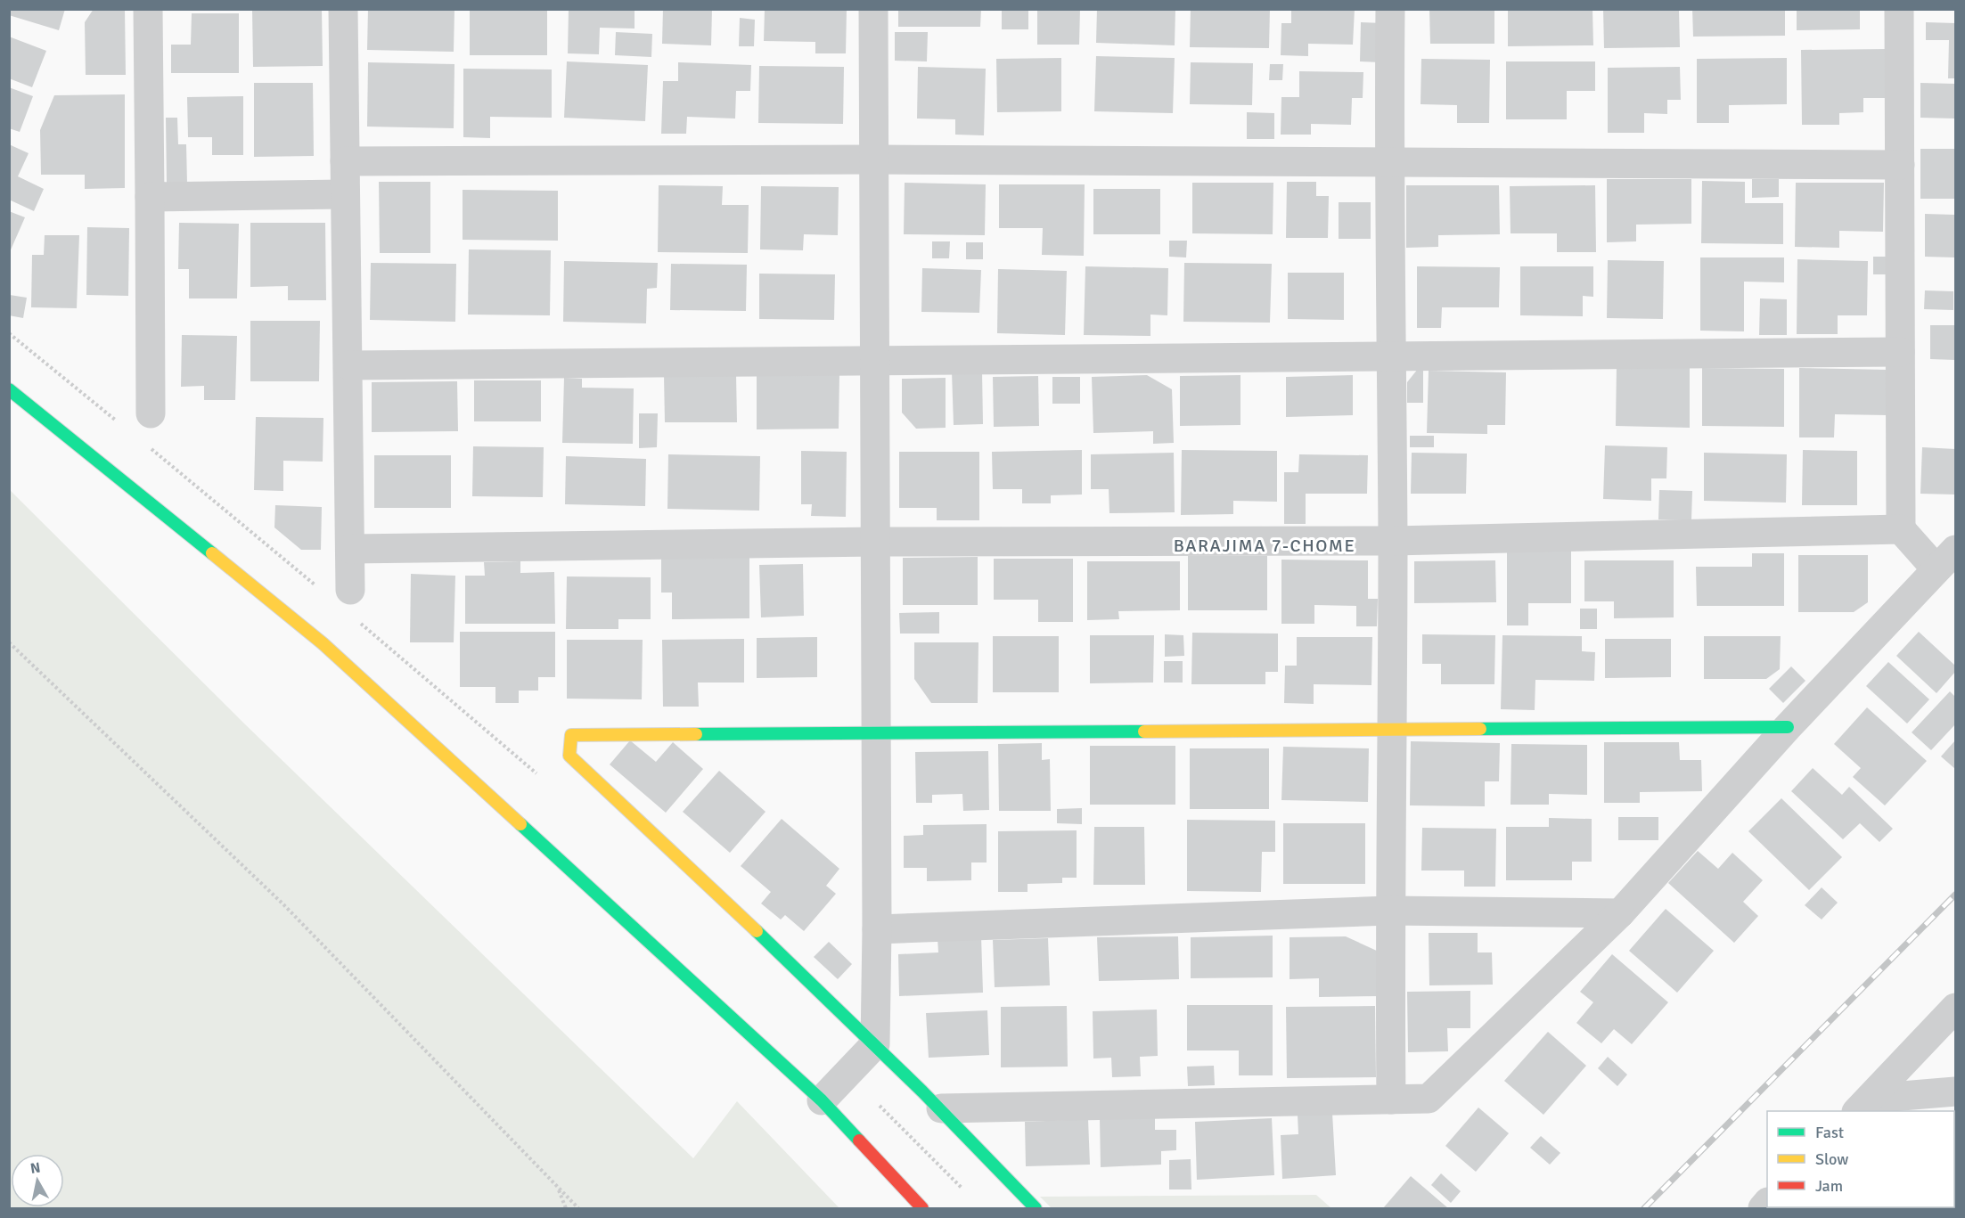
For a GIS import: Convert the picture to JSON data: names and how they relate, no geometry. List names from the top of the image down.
{
  "districts": ["BARAJIMA 7-CHOME"],
  "legend": ["Fast", "Slow", "Jam"],
  "north": "top"
}
